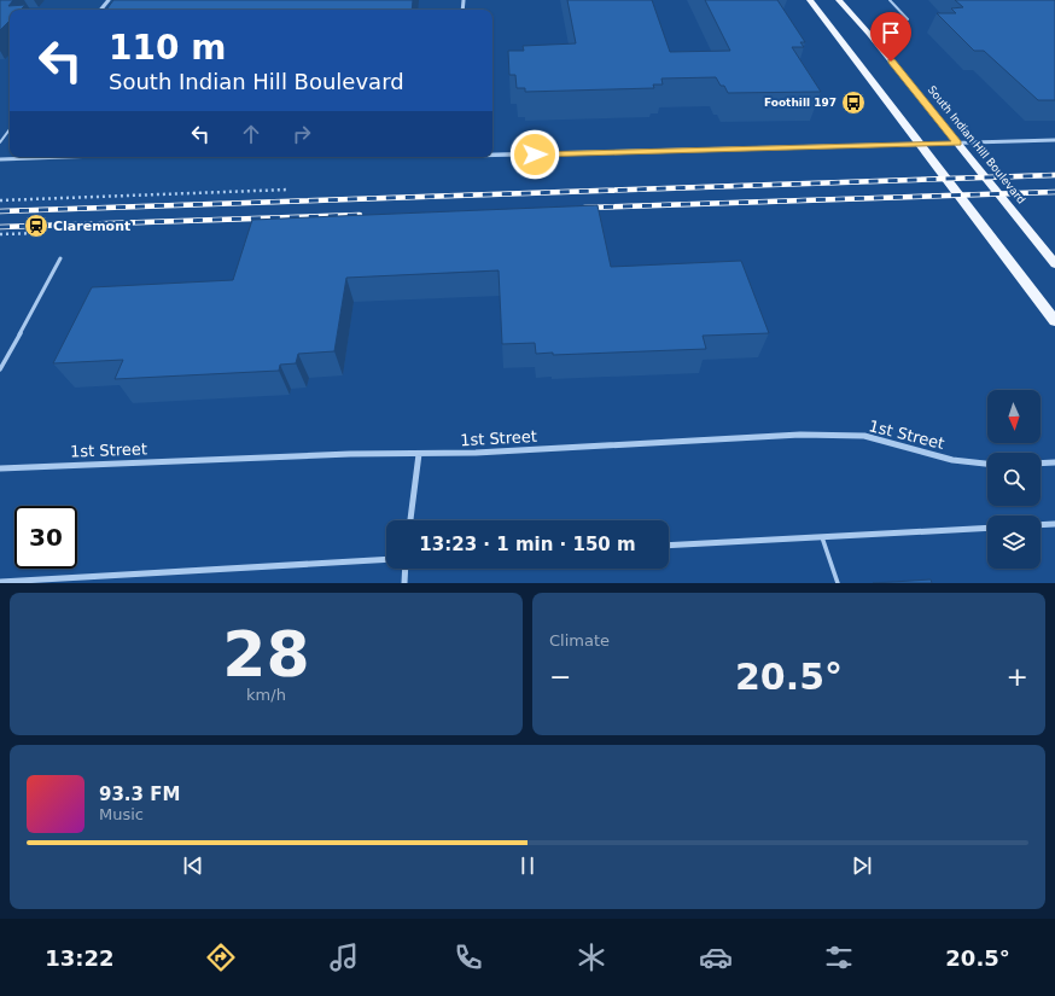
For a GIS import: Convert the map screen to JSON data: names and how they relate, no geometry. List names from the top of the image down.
{
  "streets": {
    "main road": ["South Indian Hill Boulevard"],
    "street": ["1st Street"]
  },
  "places": {
    "bus stop": ["Foothill 197"],
    "station": ["Claremont"]
  },
  "north": "bottom",
  "page": {
    "turn": ["110 m", "South Indian Hill Boulevard"],
    "limit": "30",
    "trip": "13:23 · 1 min · 150 m",
    "tile": [
      ["28", "km/h"],
      "Climate"
    ],
    "heat": ["−", "20.5°", "+"],
    "song": ["93.3 FM", "Music"],
    "tabs": ["13:22", "20.5°"]
  }
}
